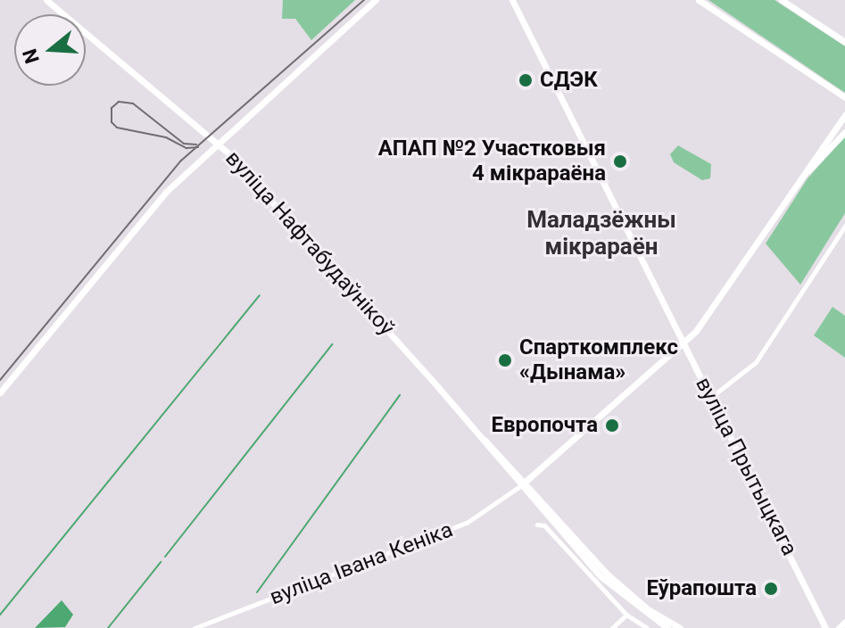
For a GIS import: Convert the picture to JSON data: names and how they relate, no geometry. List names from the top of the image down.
{
  "streets": {
    "main road": ["вуліца Нафтабудаўнікоў", "вуліца Прытыцкага"],
    "street": ["вуліца Івана Кеніка"]
  },
  "crossings": [
    ["вуліца Нафтабудаўнікоў", "вуліца Івана Кеніка"]
  ],
  "districts": ["Маладзёжны мікрараён"],
  "places": [
    "СДЭК",
    "АПАП №2 Участковыя 4 мікрараёна",
    "Спарткомплекс «Дынама»",
    "Европочта",
    "Еўрапошта"
  ],
  "north": "left"
}
